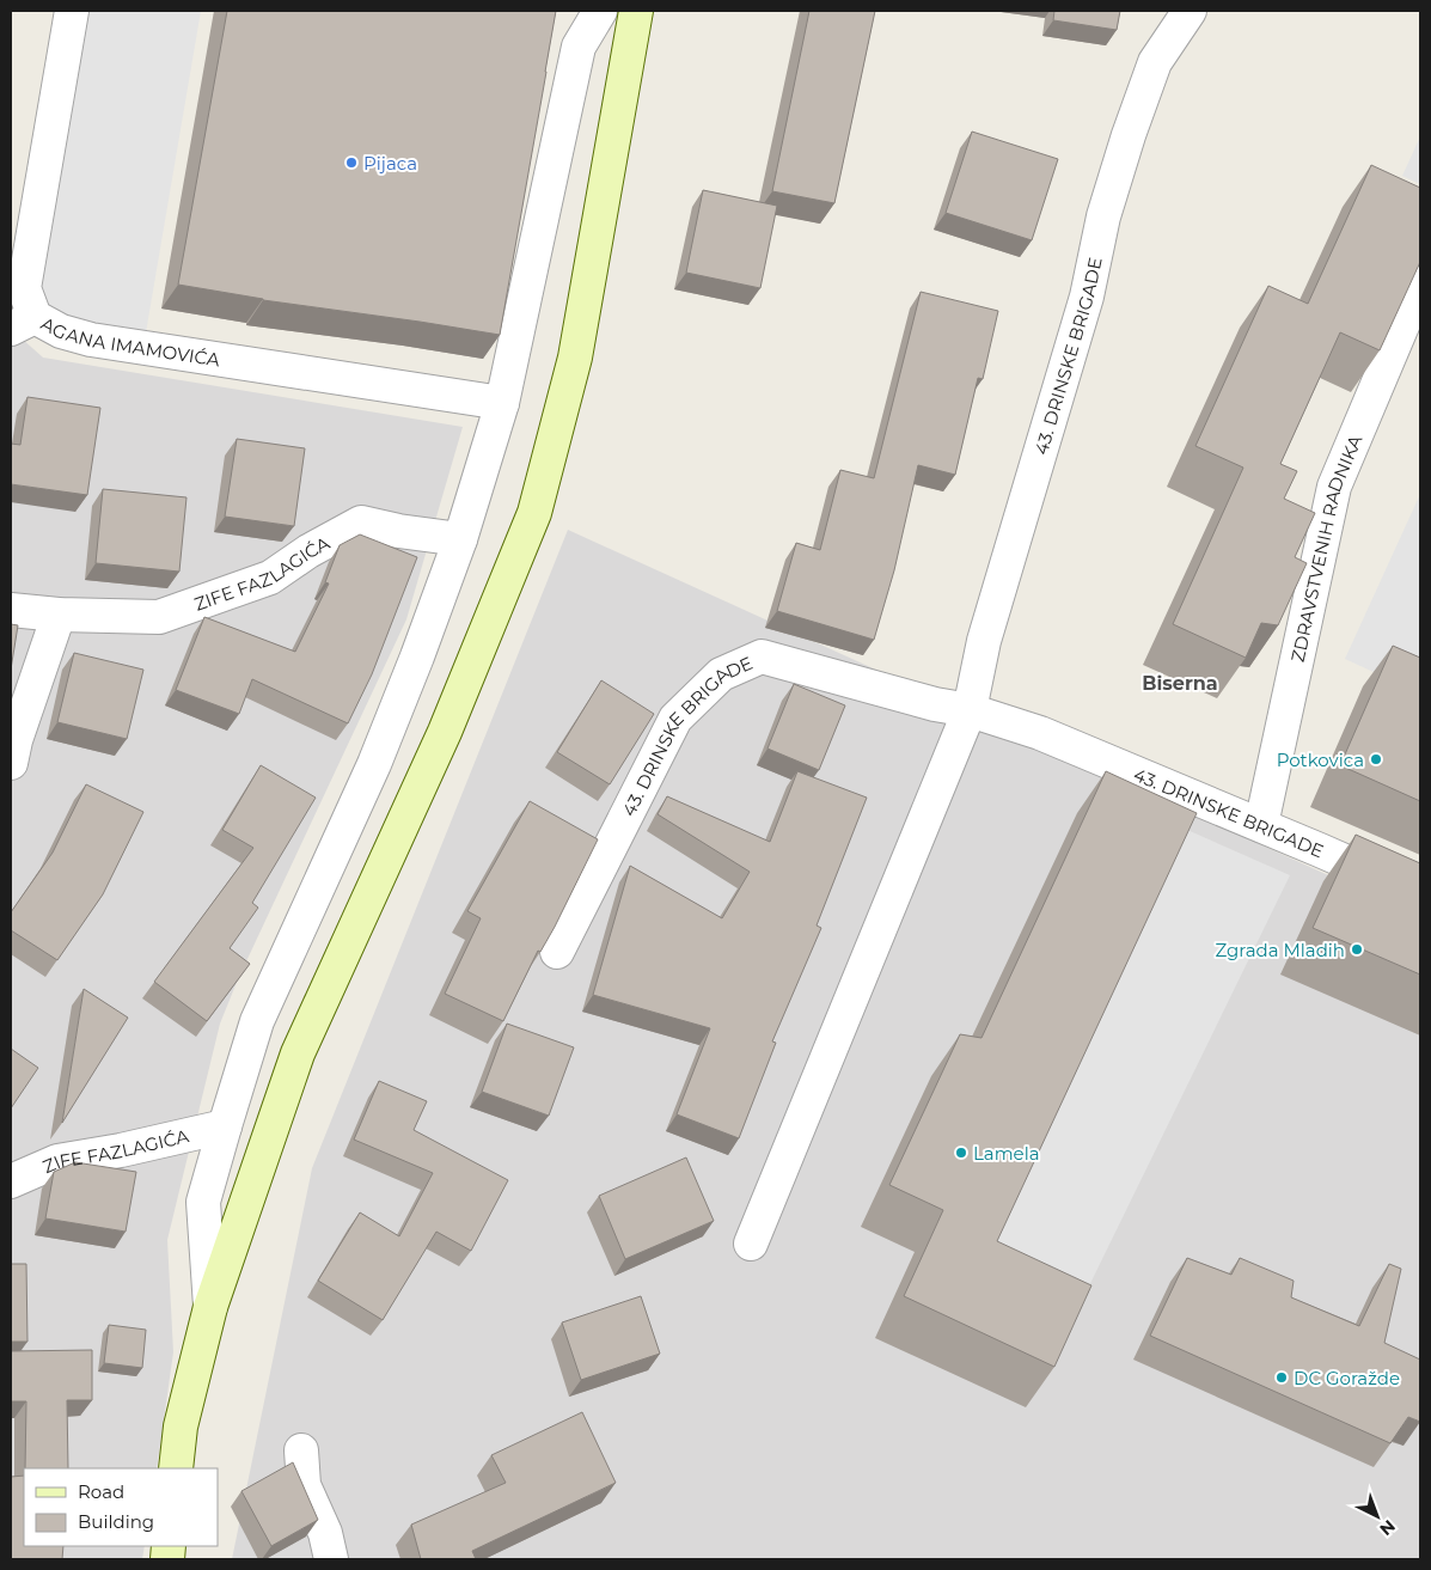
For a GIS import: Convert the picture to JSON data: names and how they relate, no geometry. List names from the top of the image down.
{
  "streets": {
    "street": [
      "AGANA IMAMOVIĆA",
      "43. DRINSKE BRIGADE",
      "ZDRAVSTVENIH RADNIKA",
      "ZIFE FAZLAGIĆA"
    ]
  },
  "crossings": [
    ["43. DRINSKE BRIGADE", "ZDRAVSTVENIH RADNIKA"]
  ],
  "districts": ["Biserna"],
  "places": [
    "Pijaca",
    "Potkovica",
    "Zgrada Mladih",
    "Lamela",
    "DC Goražde"
  ],
  "legend": ["Road", "Building"],
  "north": "bottom right"
}
